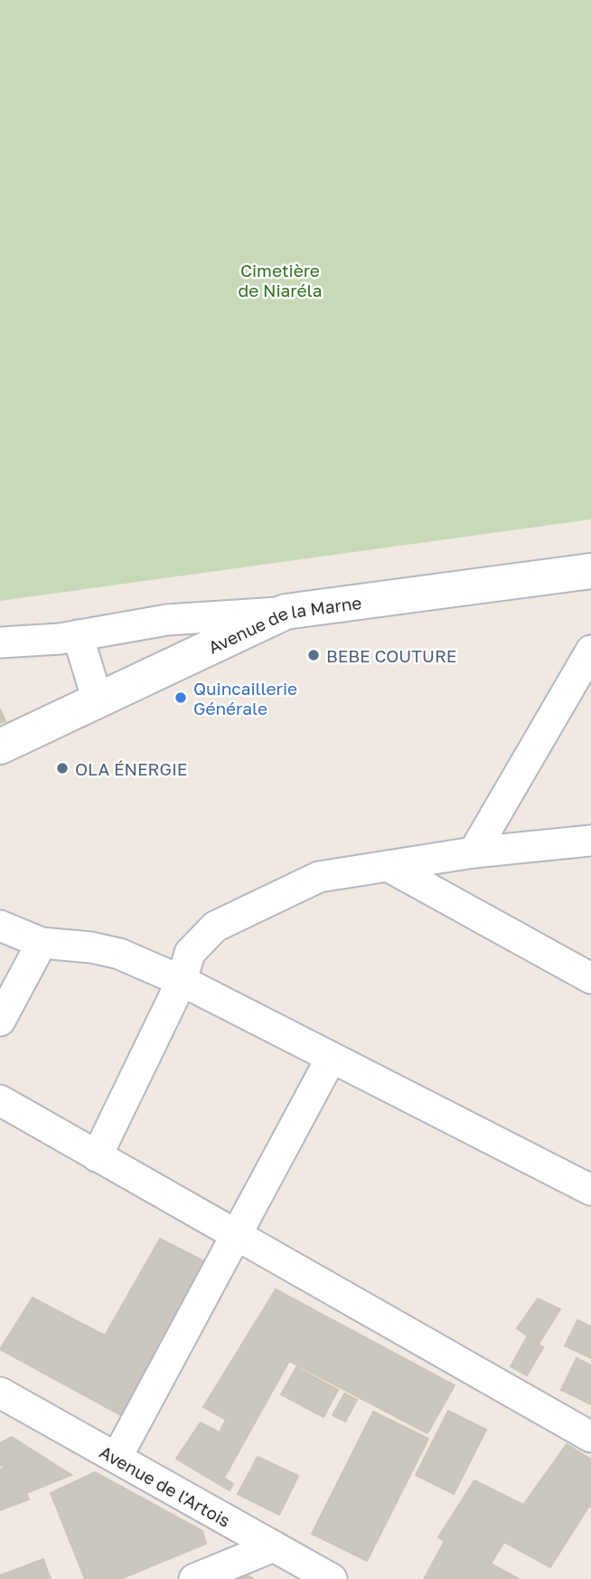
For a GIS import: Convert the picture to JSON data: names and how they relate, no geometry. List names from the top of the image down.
{
  "streets": {
    "street": ["Avenue de la Marne", "Avenue de l'Artois"]
  },
  "parks": ["Cimetière de Niaréla"],
  "places": ["BEBE COUTURE", "Quincaillerie Générale", "OLA ÉNERGIE"]
}
